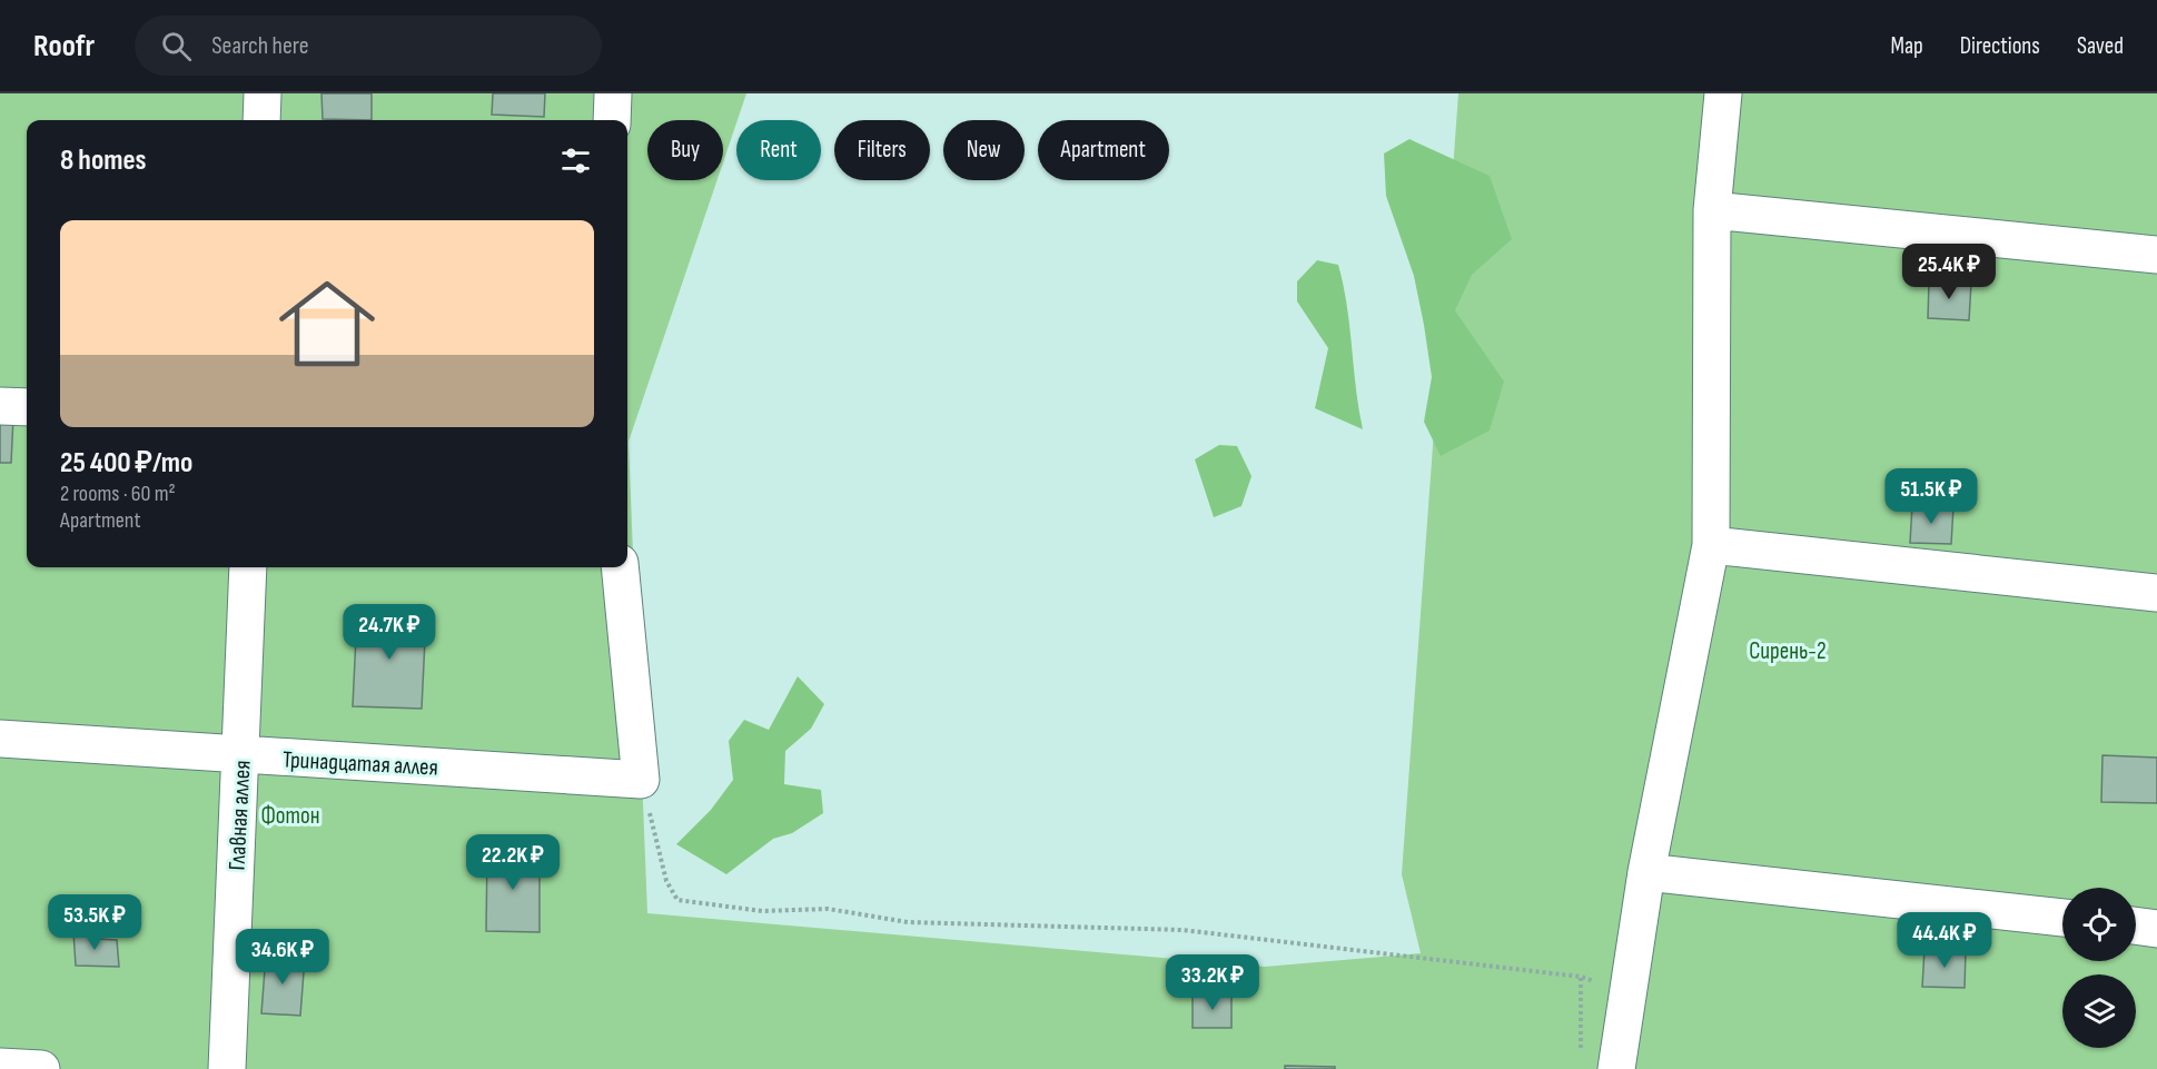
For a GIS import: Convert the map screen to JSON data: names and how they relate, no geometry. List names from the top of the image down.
{
  "streets": {
    "street": ["Тринадцатая аллея", "Главная аллея"]
  },
  "crossings": [
    ["Тринадцатая аллея", "Главная аллея"]
  ],
  "parks": ["Сирень-2", "Фотон"],
  "page": {
    "header": "Roofr",
    "search": "Search here",
    "nav": ["Map", "Directions", "Saved"],
    "chip": [
      "Buy",
      "Rent",
      "Filters",
      "New",
      "Apartment"
    ],
    "heading": "8 homes",
    "list": [
      {
        "name": "25 400 ₽/mo",
        "note": "2 rooms · 60 m² · Apartment"
      }
    ],
    "price": [
      "25.4K ₽",
      "51.5K ₽",
      "24.7K ₽",
      "22.2K ₽",
      "53.5K ₽",
      "44.4K ₽",
      "34.6K ₽",
      "33.2K ₽"
    ]
  }
}
